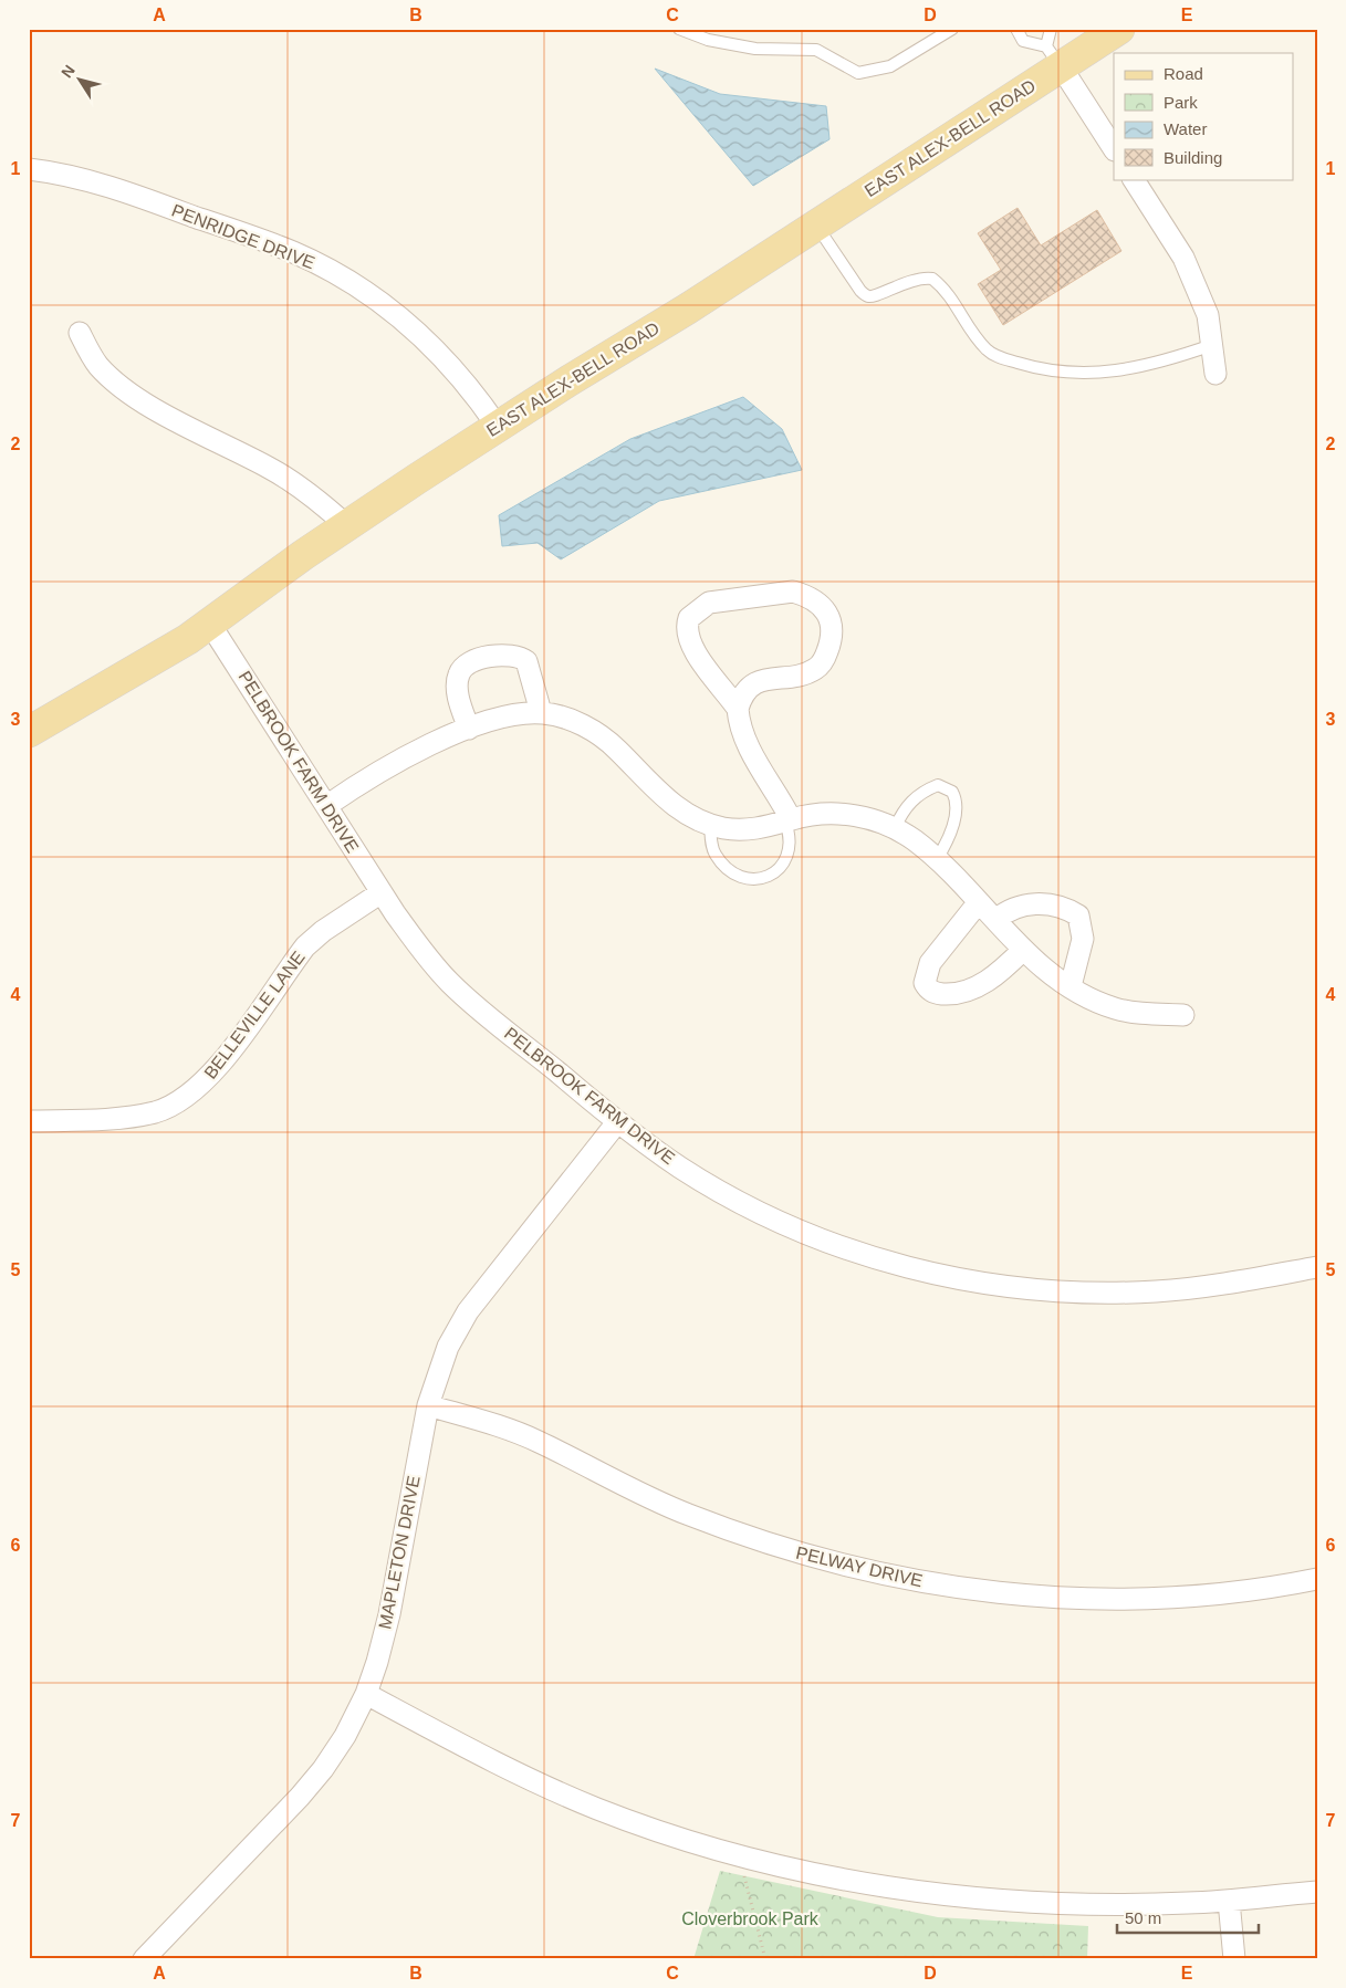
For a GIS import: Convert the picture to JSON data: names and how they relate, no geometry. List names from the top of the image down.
{
  "streets": {
    "main road": ["EAST ALEX-BELL ROAD"],
    "street": [
      "PENRIDGE DRIVE",
      "PELBROOK FARM DRIVE",
      "BELLEVILLE LANE",
      "MAPLETON DRIVE",
      "PELWAY DRIVE"
    ]
  },
  "crossings": [
    ["EAST ALEX-BELL ROAD", "PENRIDGE DRIVE"],
    ["EAST ALEX-BELL ROAD", "PELBROOK FARM DRIVE"],
    ["PELBROOK FARM DRIVE", "BELLEVILLE LANE"],
    ["PELBROOK FARM DRIVE", "MAPLETON DRIVE"],
    ["MAPLETON DRIVE", "PELWAY DRIVE"]
  ],
  "parks": ["Cloverbrook Park"],
  "legend": [
    "Road",
    "Park",
    "Water",
    "Building"
  ],
  "scale_bar": "50 m",
  "north": "top left",
  "grid": {
    "columns": [
      "A",
      "B",
      "C",
      "D",
      "E"
    ],
    "rows": [
      "1",
      "2",
      "3",
      "4",
      "5",
      "6",
      "7"
    ]
  }
}
